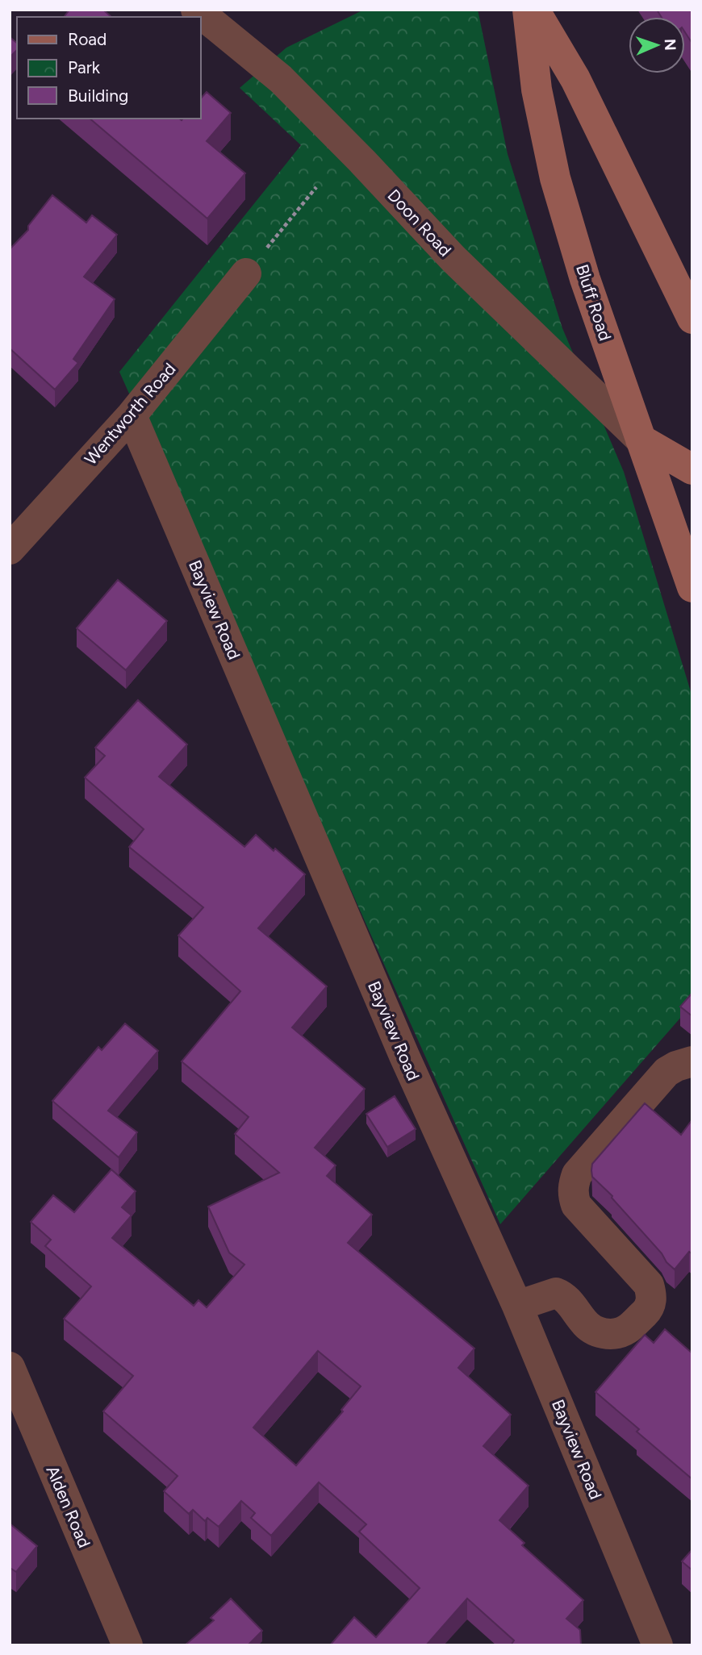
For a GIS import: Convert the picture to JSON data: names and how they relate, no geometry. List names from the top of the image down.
{
  "streets": {
    "main road": ["Bluff Road"],
    "street": [
      "Doon Road",
      "Wentworth Road",
      "Bayview Road",
      "Alden Road"
    ]
  },
  "crossings": [
    ["Doon Road", "Bluff Road"],
    ["Wentworth Road", "Bayview Road"]
  ],
  "legend": ["Road", "Park", "Building"],
  "north": "right"
}
